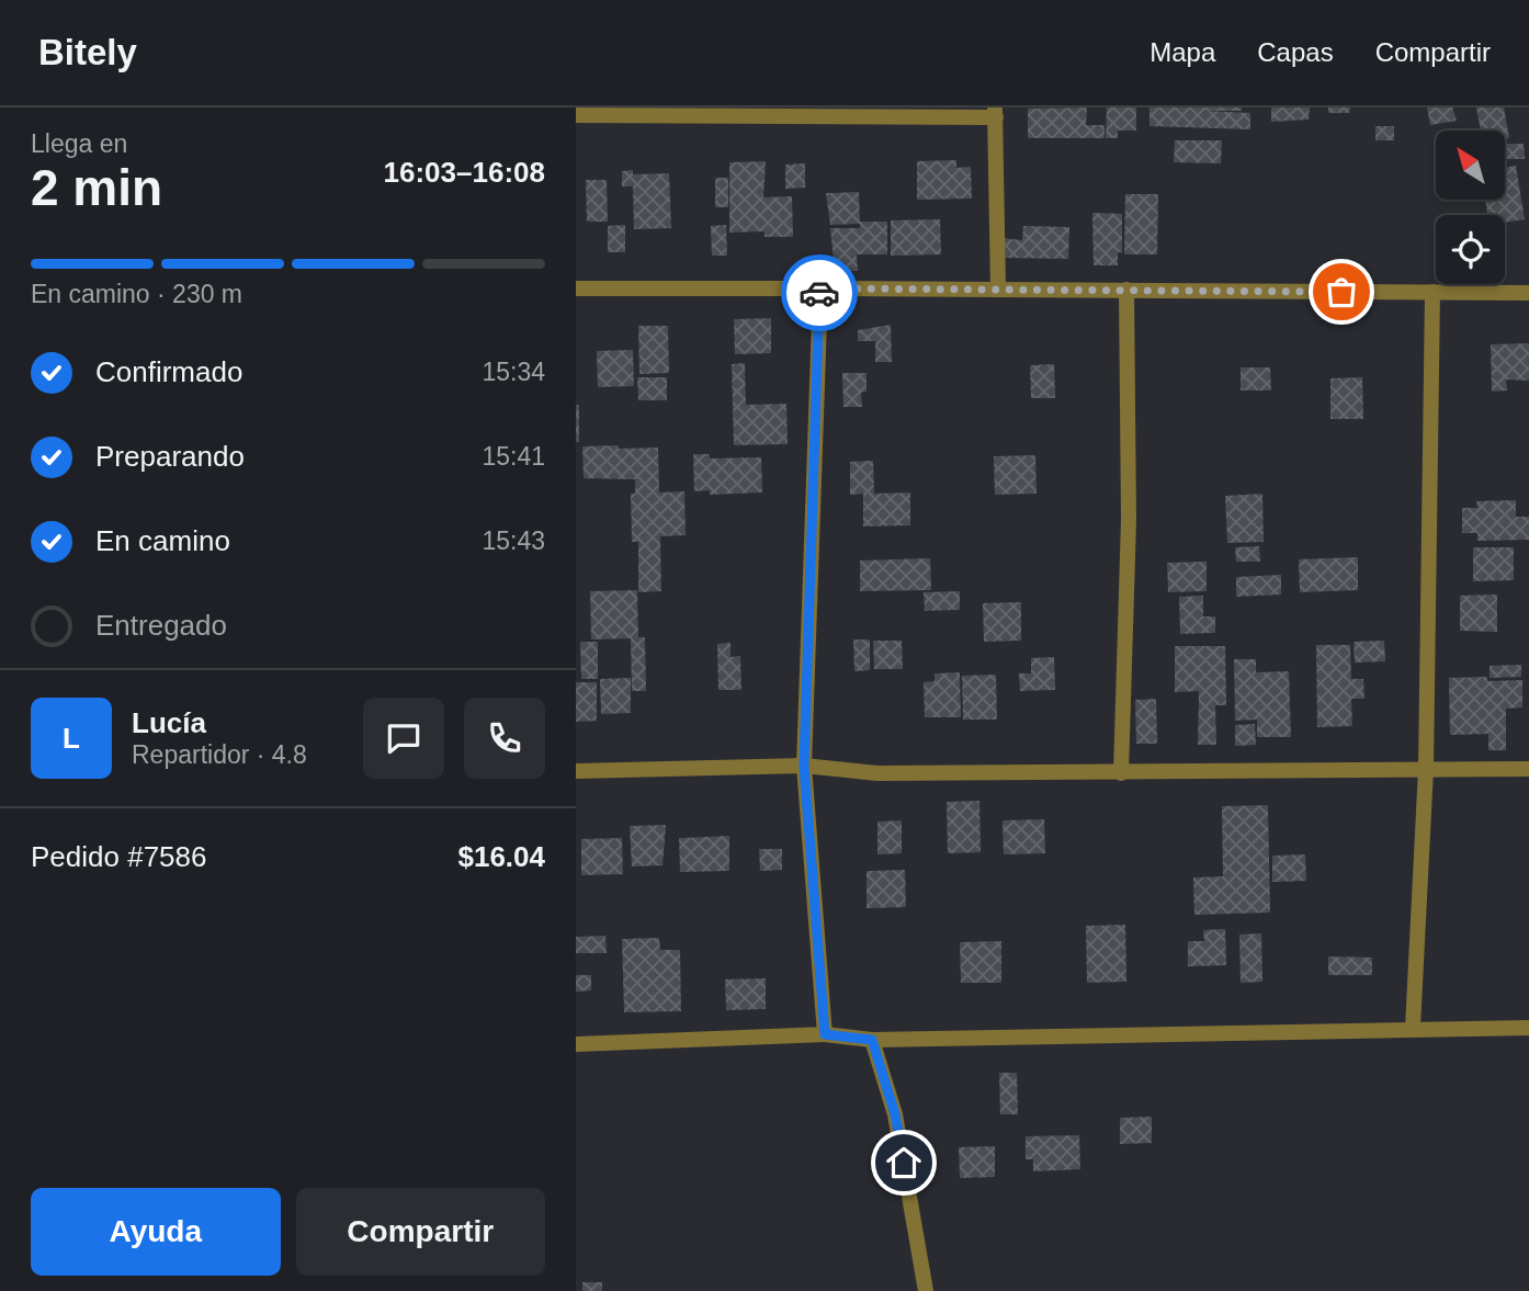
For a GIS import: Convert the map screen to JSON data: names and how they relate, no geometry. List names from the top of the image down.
{
  "north": "top left",
  "page": {
    "header": "Bitely",
    "nav": ["Mapa", "Capas", "Compartir"],
    "heading": ["2 min", "Llega en", "16:03–16:08"],
    "panel": [
      "Lucía",
      "Repartidor · 4.8",
      "Pedido #7586",
      "$16.04"
    ],
    "bar": "En camino · 230 m",
    "list": [
      ["Confirmado", "15:34"],
      ["Preparando", "15:41"],
      ["En camino", "15:43"],
      "Entregado"
    ],
    "round": "L",
    "buttons": ["Ayuda", "Compartir"]
  }
}
